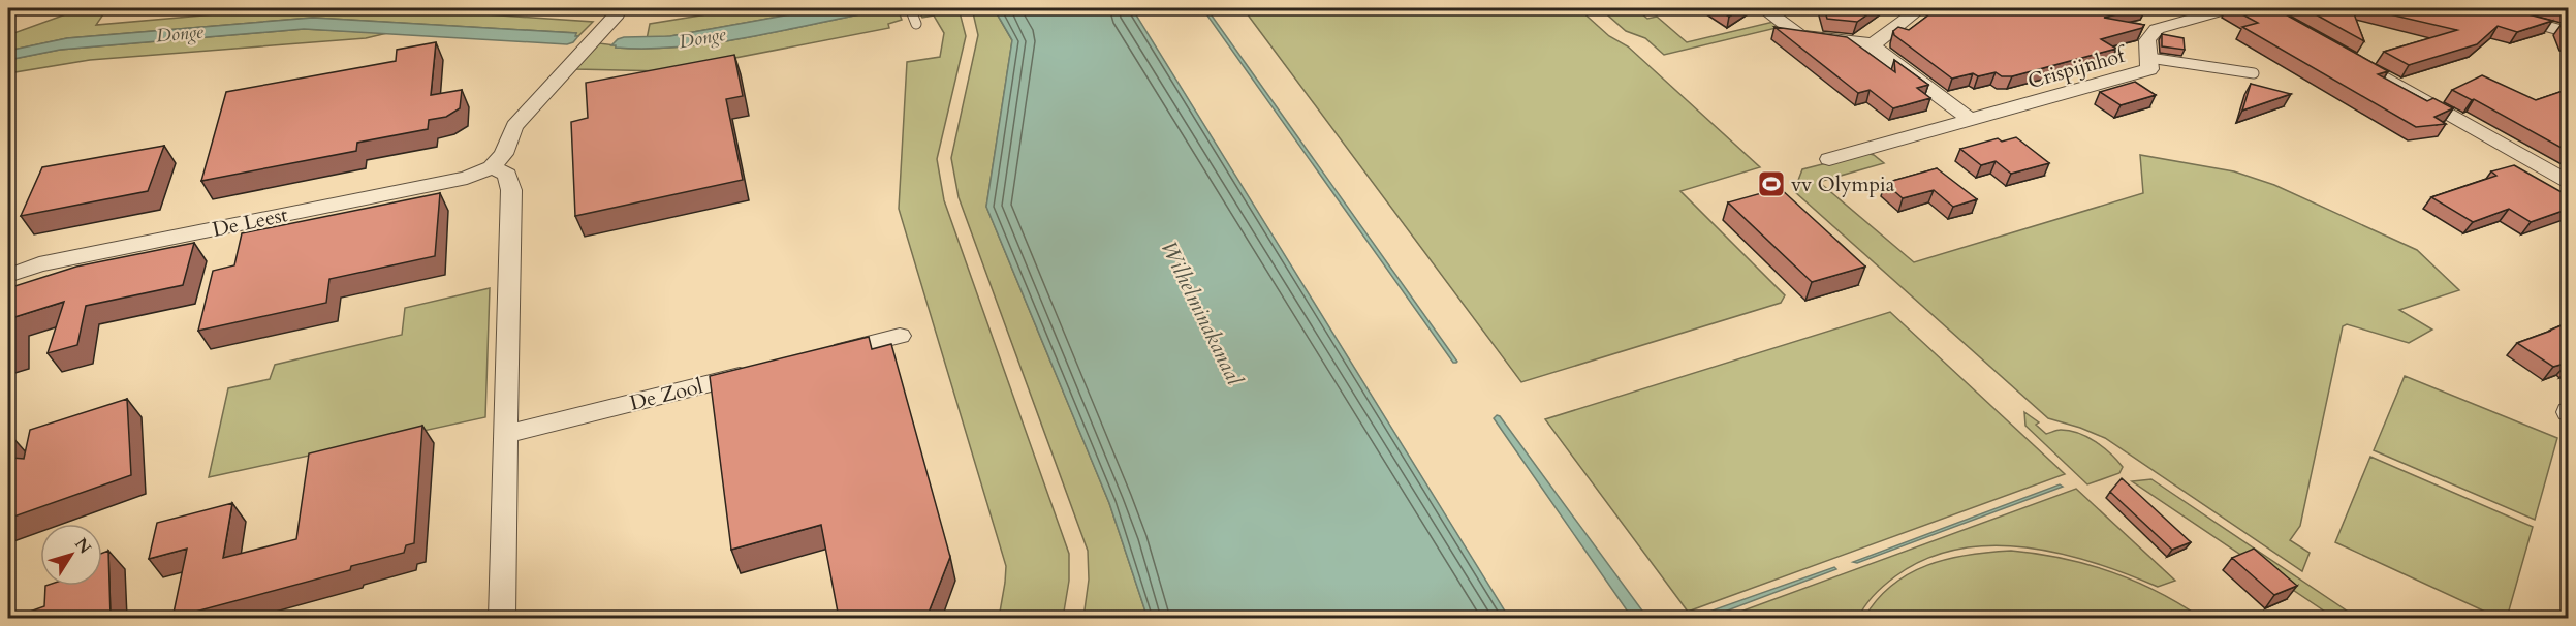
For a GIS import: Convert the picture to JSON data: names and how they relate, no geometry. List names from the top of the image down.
{
  "streets": {
    "street": ["Crispijnhof", "De Leest", "De Zool"]
  },
  "water": ["Donge", "Wilhelminakanaal"],
  "places": {
    "sports": ["vv Olympia"]
  },
  "north": "top right"
}
